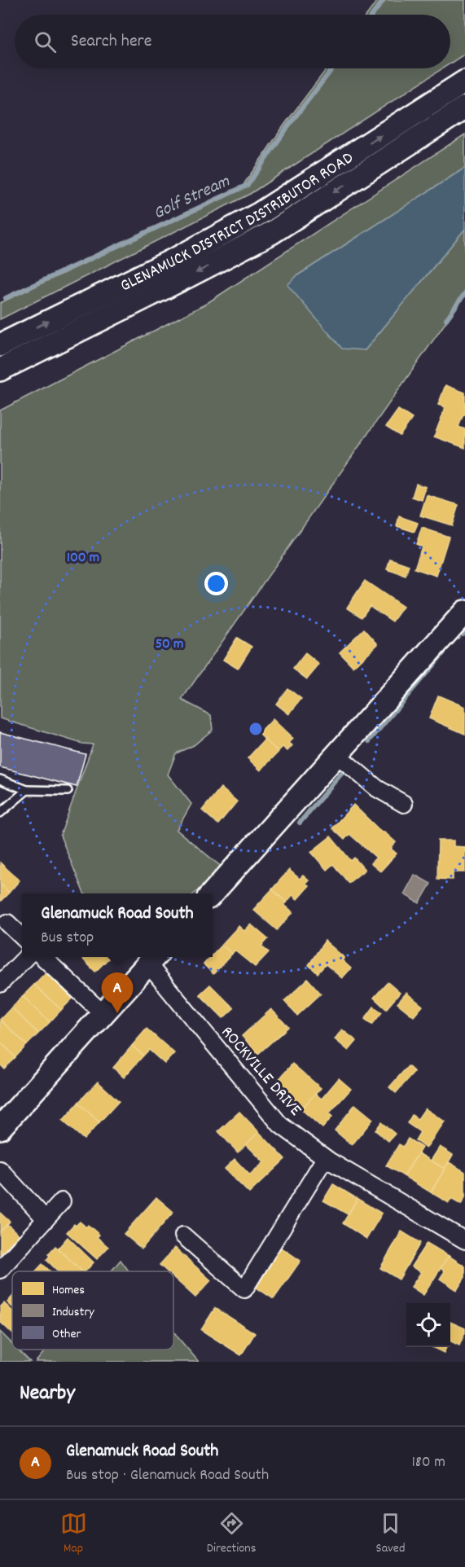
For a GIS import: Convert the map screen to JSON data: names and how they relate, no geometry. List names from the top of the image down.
{
  "streets": {
    "main road": ["GLENAMUCK DISTRICT DISTRIBUTOR ROAD"],
    "street": ["ROCKVILLE DRIVE"]
  },
  "water": ["Golf Stream"],
  "legend": ["Homes", "Industry", "Other"],
  "page": {
    "search": "Search here",
    "popup": ["Glenamuck Road South", "Bus stop"],
    "pins": "A",
    "heading": "Nearby",
    "list": [
      {
        "mark": "A",
        "name": "Glenamuck Road South",
        "note": "Bus stop · Glenamuck Road South",
        "value": "180 m"
      }
    ],
    "nav": ["Map", "Directions", "Saved"]
  },
  "rings": ["100 m", "50 m"]
}
